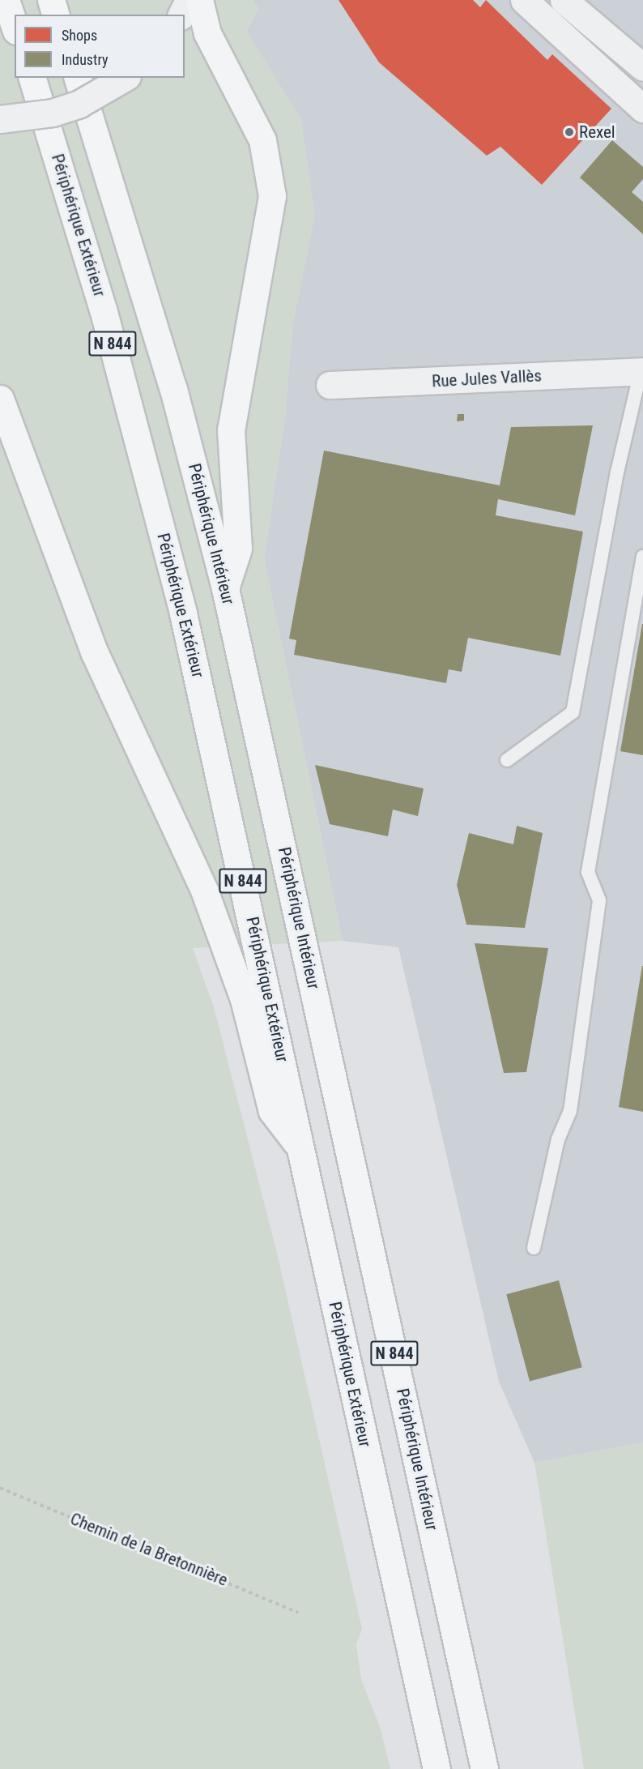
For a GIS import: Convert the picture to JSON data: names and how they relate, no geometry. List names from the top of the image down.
{
  "streets": {
    "highway": ["Périphérique Extérieur", "N 844", "Périphérique Intérieur"],
    "street": ["Rue Jules Vallès"],
    "path": ["Chemin de la Bretonnière"]
  },
  "places": ["Rexel"],
  "legend": ["Shops", "Industry"]
}
